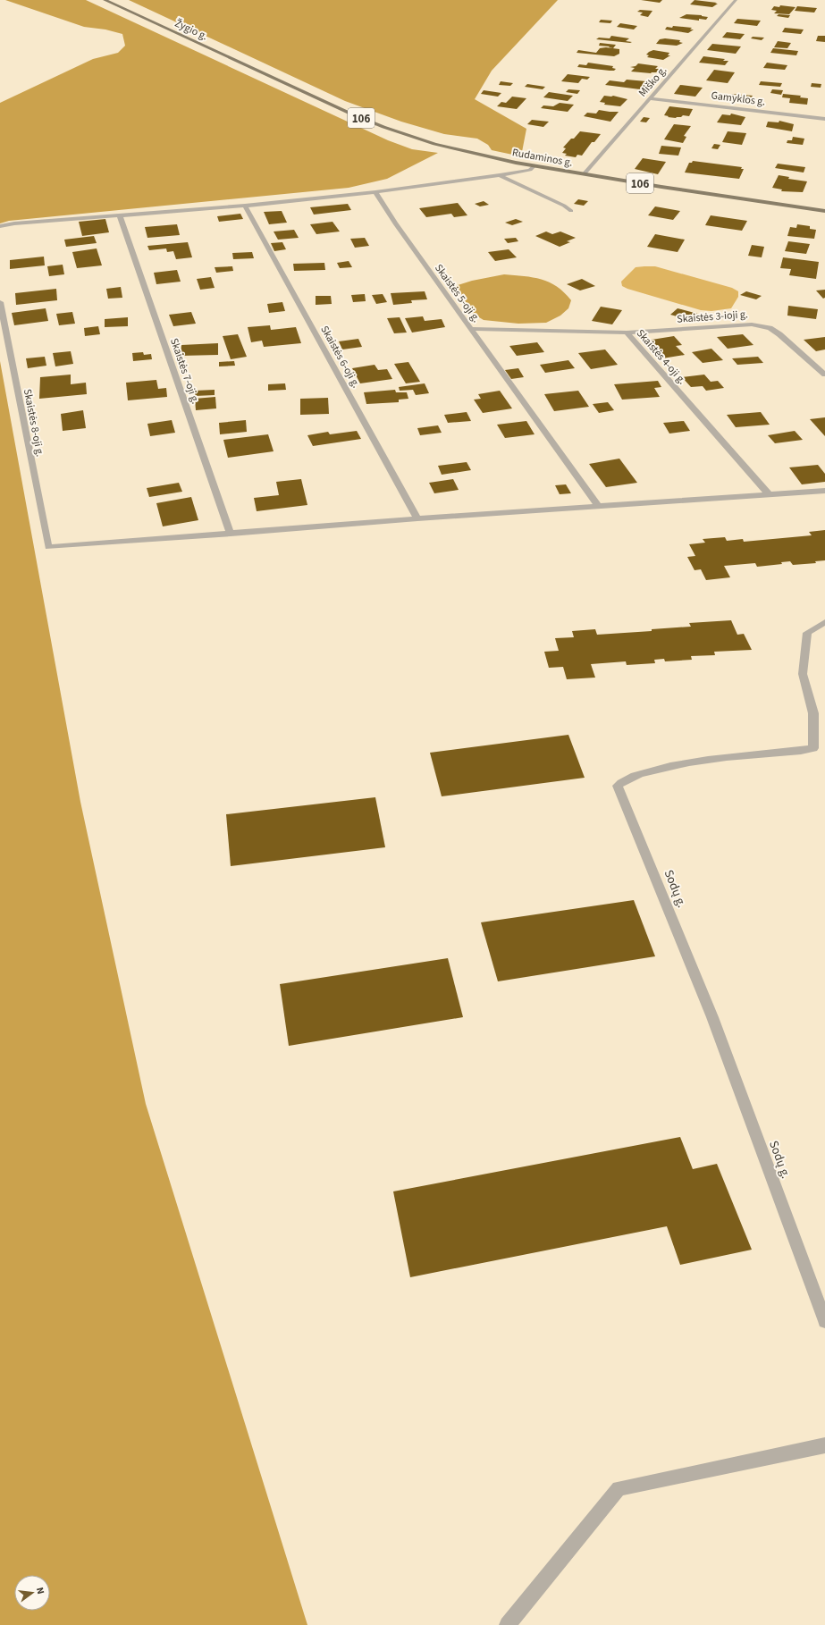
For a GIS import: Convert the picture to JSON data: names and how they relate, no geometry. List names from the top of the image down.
{
  "streets": {
    "main road": ["Žygio g.", "106", "Rudaminos g."],
    "street": [
      "Miško g.",
      "Gamyklos g.",
      "Skaistės 5-oji g.",
      "Skaistės 3-ioji g.",
      "Skaistės 6-oji g.",
      "Skaistės 4-oji g.",
      "Skaistės 7-oji g.",
      "Skaistės 8-oji g.",
      "Sodų g."
    ]
  },
  "crossings": [
    ["Žygio g.", "Rudaminos g."],
    ["Miško g.", "Gamyklos g."],
    ["Miško g.", "Rudaminos g."],
    ["Skaistės 5-oji g.", "Skaistės 4-oji g."],
    ["Skaistės 3-ioji g.", "Skaistės 4-oji g."],
    ["Skaistės 7-oji g.", "Skaistės 8-oji g."]
  ],
  "north": "right"
}
